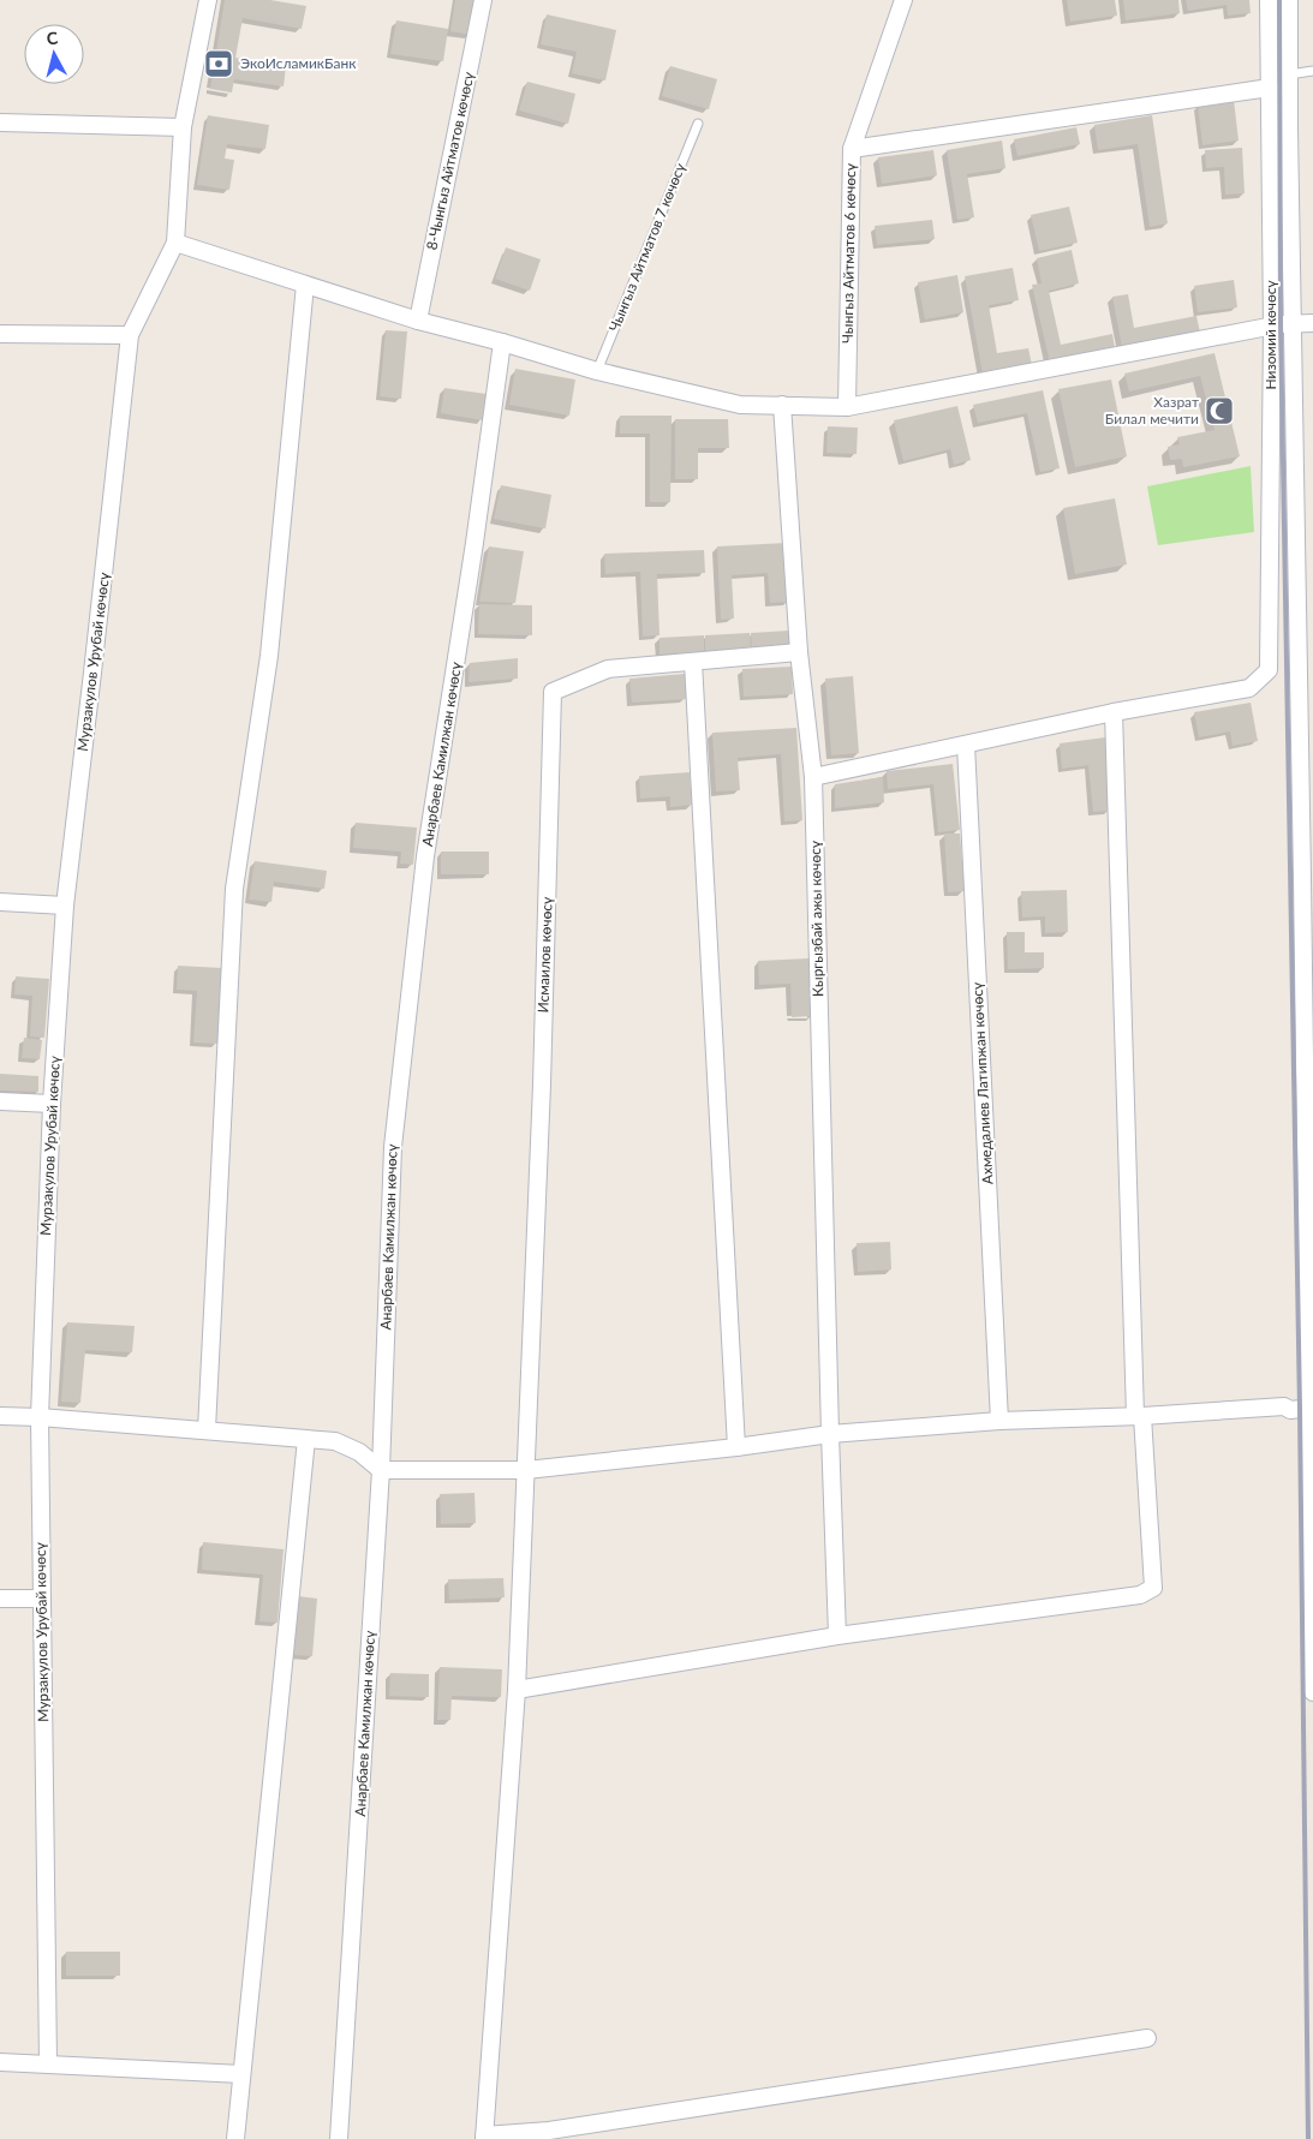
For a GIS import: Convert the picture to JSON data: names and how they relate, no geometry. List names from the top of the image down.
{
  "streets": {
    "street": [
      "8-Чынгыз Айтматов көчөсү",
      "Чынгыз Айтматов 6 көчөсү",
      "Низомий көчөсү",
      "Мурзакулов Урубай көчөсү",
      "Анарбаев Камилжан көчөсү",
      "Кыргызбай ажы көчөсү",
      "Исмаилов көчөсү",
      "Ахмедалиев Латипжан көчөсү"
    ],
    "lane": ["Чынгыз Айтматов 7 көчөсү"]
  },
  "crossings": [
    ["Кыргызбай ажы көчөсү", "Исмаилов көчөсү"]
  ],
  "places": {
    "bank": ["ЭкоИсламикБанк"],
    "mosque": ["Хазрат Билал мечити"]
  },
  "north": "top"
}
